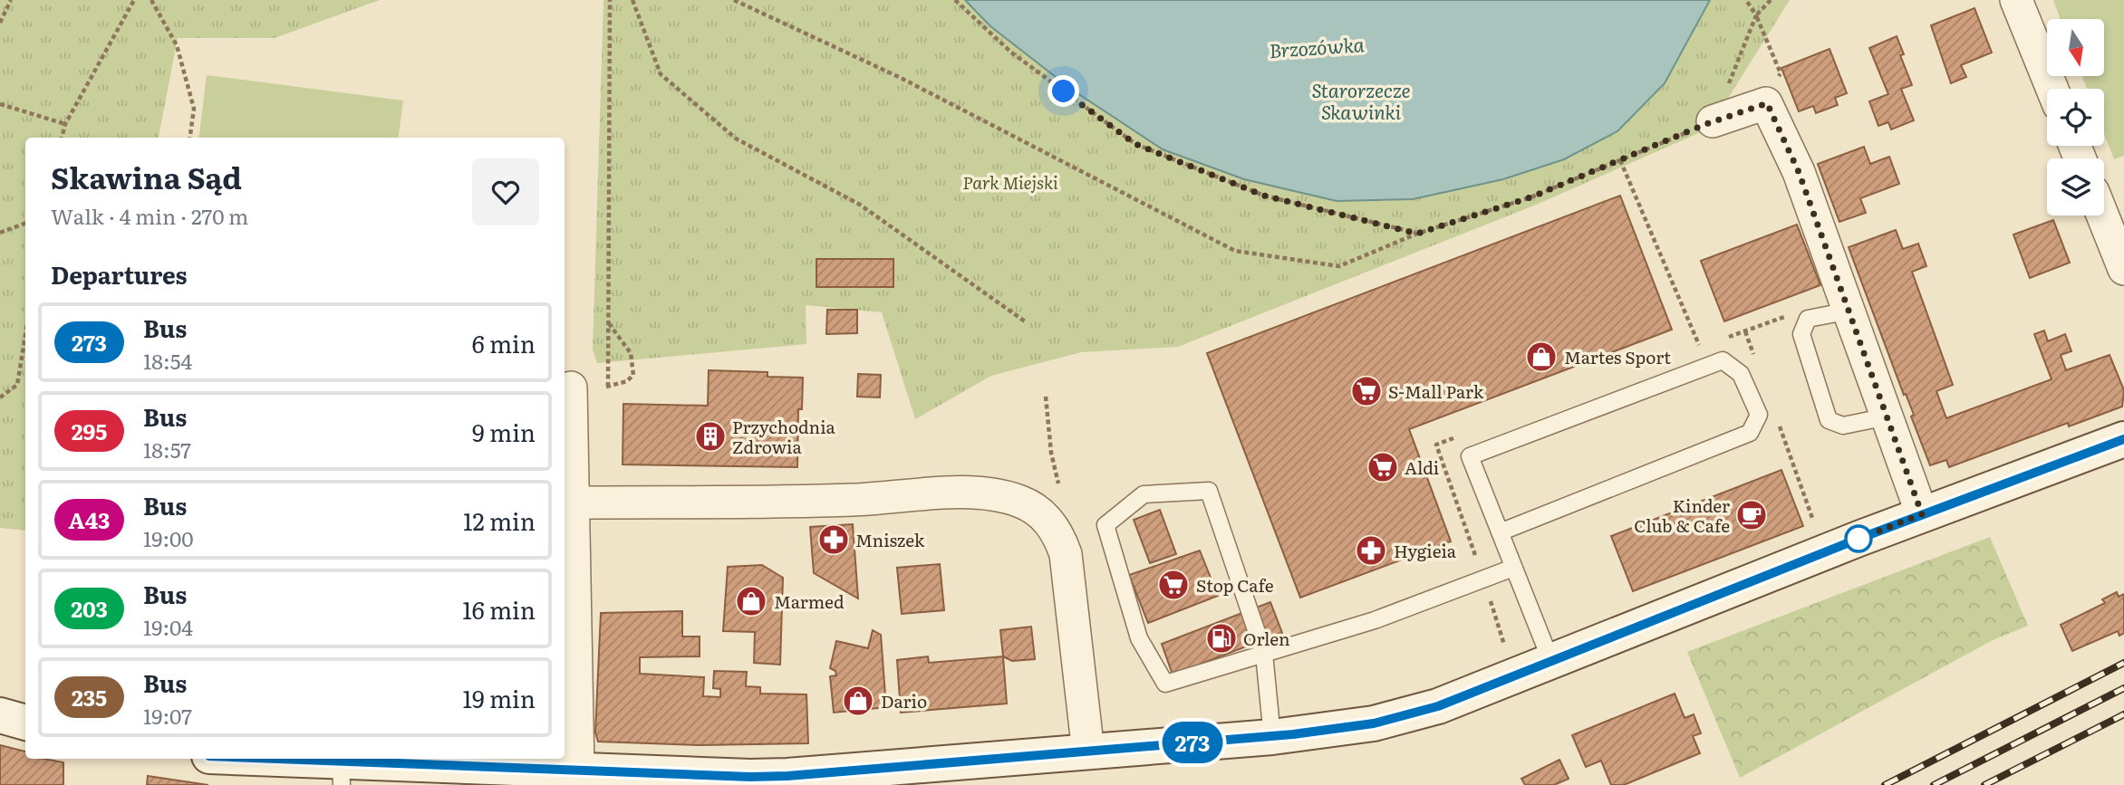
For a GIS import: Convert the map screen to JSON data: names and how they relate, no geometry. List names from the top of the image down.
{
  "water": ["Brzozówka", "Starorzecze Skawinki"],
  "parks": ["Park Miejski"],
  "places": {
    "shop": ["Martes Sport", "Marmed", "Dario"],
    "supermarket": ["S-Mall Park", "Aldi", "Stop Cafe"],
    "building": ["Przychodnia Zdrowia"],
    "cafe": ["Kinder Club & Cafe"],
    "pharmacy": ["Mniszek", "Hygieia"],
    "fuel station": ["Orlen"]
  },
  "lines": ["bus line 273"],
  "north": "bottom",
  "page": {
    "on_map": "273",
    "heading": [
      ["Skawina Sąd", "Walk · 4 min · 270 m"],
      "Departures"
    ],
    "list": [
      {
        "mark": "273",
        "name": "Bus",
        "note": "18:54",
        "value": "6 min"
      },
      {
        "mark": "295",
        "name": "Bus",
        "note": "18:57",
        "value": "9 min"
      },
      {
        "mark": "A43",
        "name": "Bus",
        "note": "19:00",
        "value": "12 min"
      },
      {
        "mark": "203",
        "name": "Bus",
        "note": "19:04",
        "value": "16 min"
      },
      {
        "mark": "235",
        "name": "Bus",
        "note": "19:07",
        "value": "19 min"
      }
    ]
  }
}
